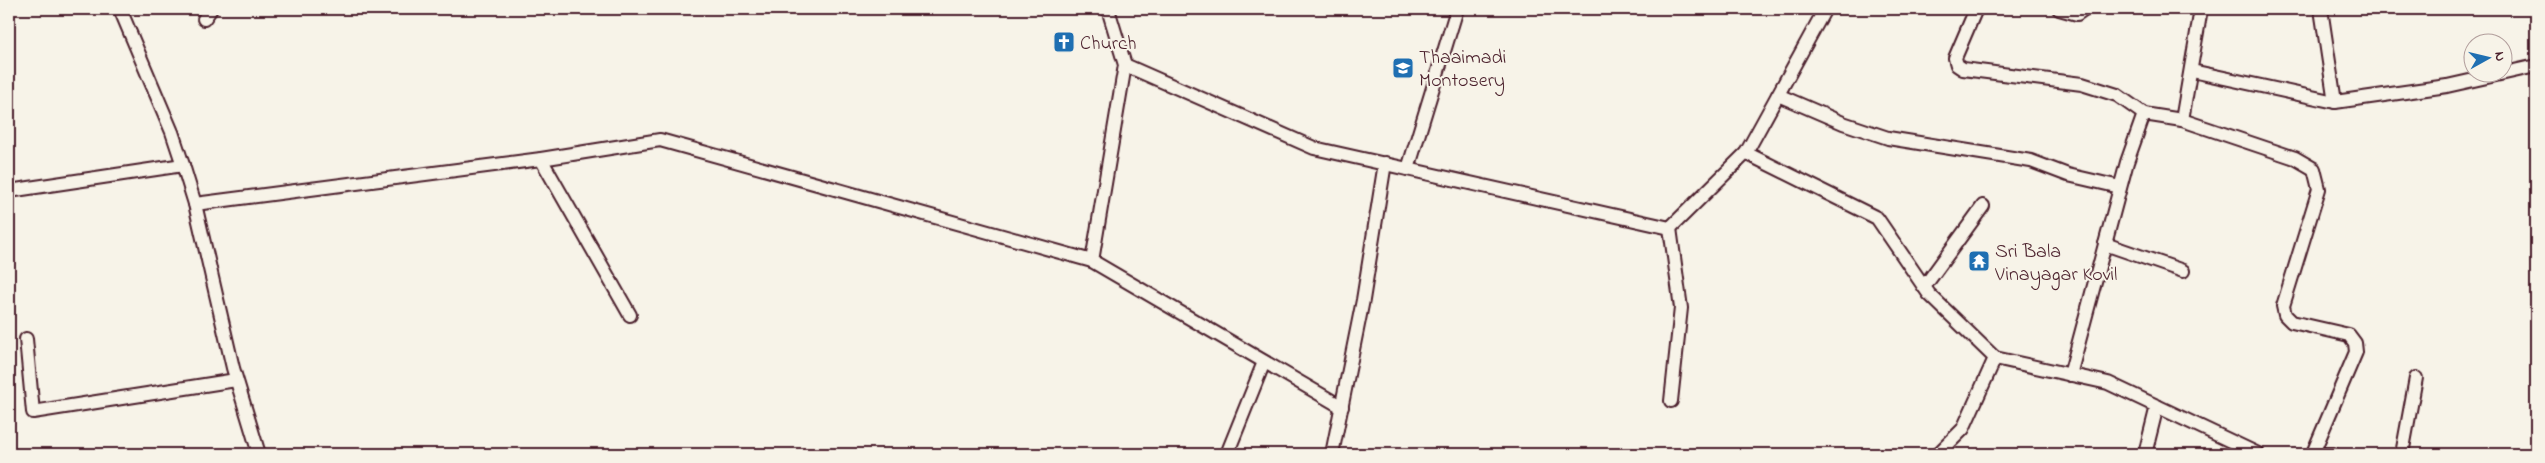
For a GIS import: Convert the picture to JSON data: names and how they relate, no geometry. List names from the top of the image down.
{
  "places": {
    "church": ["Church"],
    "school or university": ["Thaaimadi Montosery"],
    "temple": ["Sri Bala Vinayagar Kovil"]
  },
  "north": "right"
}
